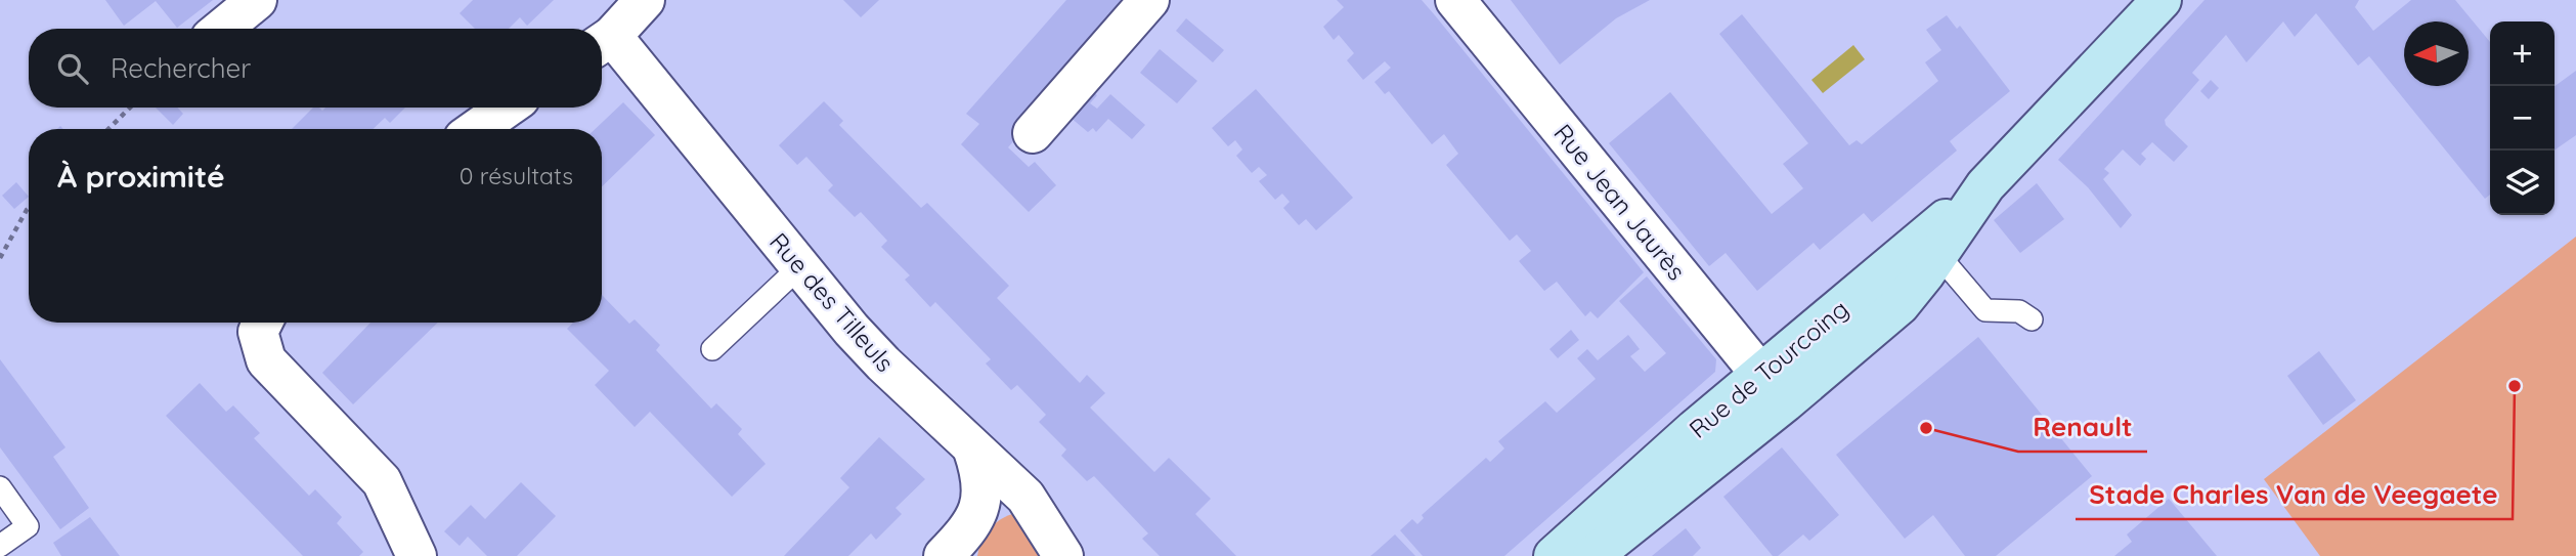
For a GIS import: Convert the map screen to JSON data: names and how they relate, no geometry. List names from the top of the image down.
{
  "streets": {
    "main road": ["Rue de Tourcoing"],
    "street": ["Rue Jean Jaurès", "Rue des Tilleuls"]
  },
  "crossings": [
    ["Rue Jean Jaurès", "Rue de Tourcoing"]
  ],
  "places": ["Stade Charles Van de Veegaete", "Renault"],
  "north": "left",
  "page": {
    "map_buttons": ["+", "−"],
    "search": "Rechercher",
    "heading": ["À proximité", "0 résultats"]
  }
}
